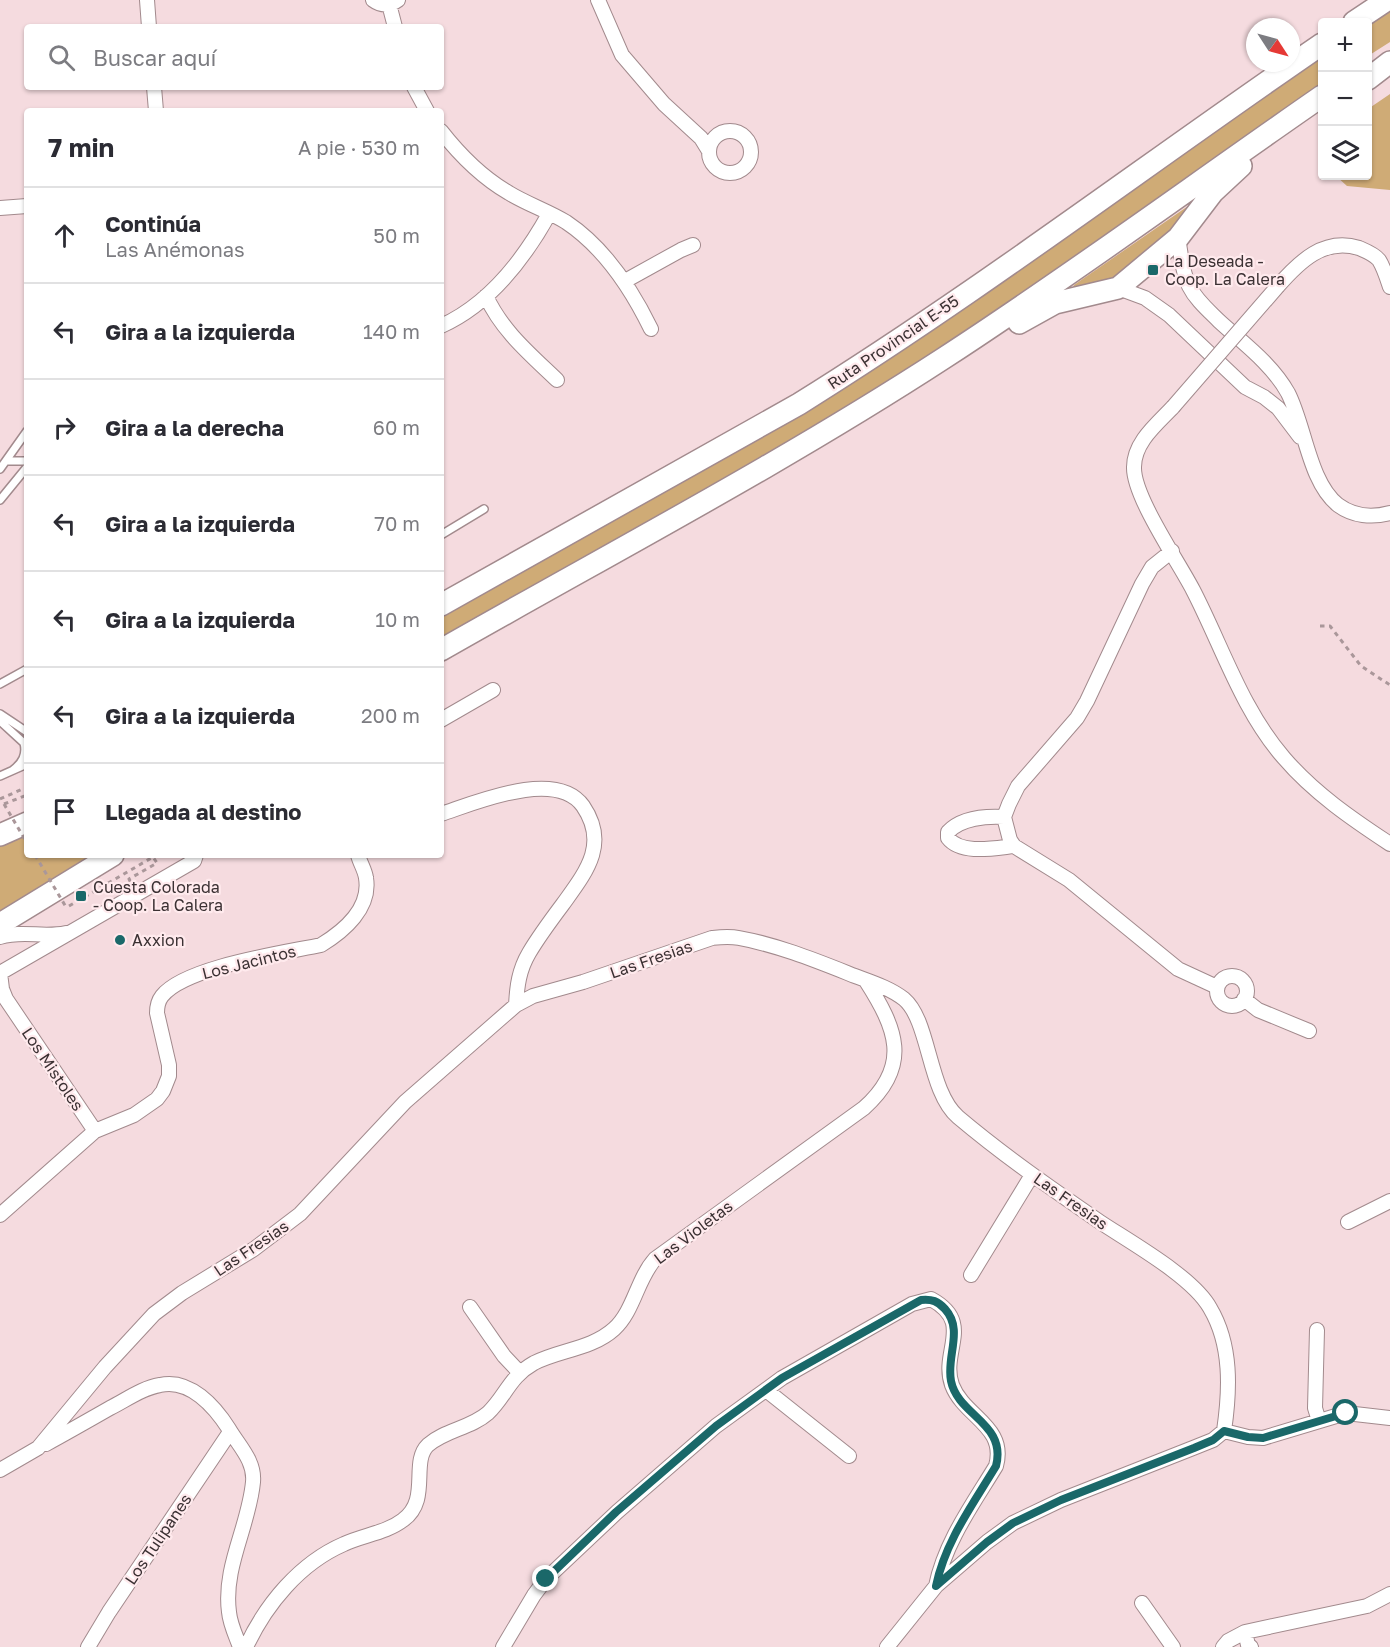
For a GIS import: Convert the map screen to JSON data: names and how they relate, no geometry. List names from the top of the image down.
{
  "streets": {
    "main road": ["Ruta Provincial E-55"],
    "street": [
      "Las Fresias",
      "Los Jacintos",
      "Los Mistoles",
      "Las Violetas",
      "Los Tulipanes"
    ]
  },
  "crossings": [
    ["Las Fresias", "Las Violetas"],
    ["Los Jacintos", "Los Mistoles"]
  ],
  "places": {
    "transit": ["La Deseada - Coop. La Calera", "Cuesta Colorada - Coop. La Calera"],
    "other": ["Axxion"]
  },
  "north": "bottom right",
  "page": {
    "map_buttons": ["+", "−"],
    "search": "Buscar aquí",
    "heading": ["7 min", "A pie · 530 m"],
    "list": [
      ["Continúa", "Las Anémonas", "50 m"],
      ["Gira a la izquierda", "140 m"],
      ["Gira a la derecha", "60 m"],
      ["Gira a la izquierda", "70 m"],
      ["Gira a la izquierda", "10 m"],
      ["Gira a la izquierda", "200 m"],
      "Llegada al destino"
    ]
  }
}
